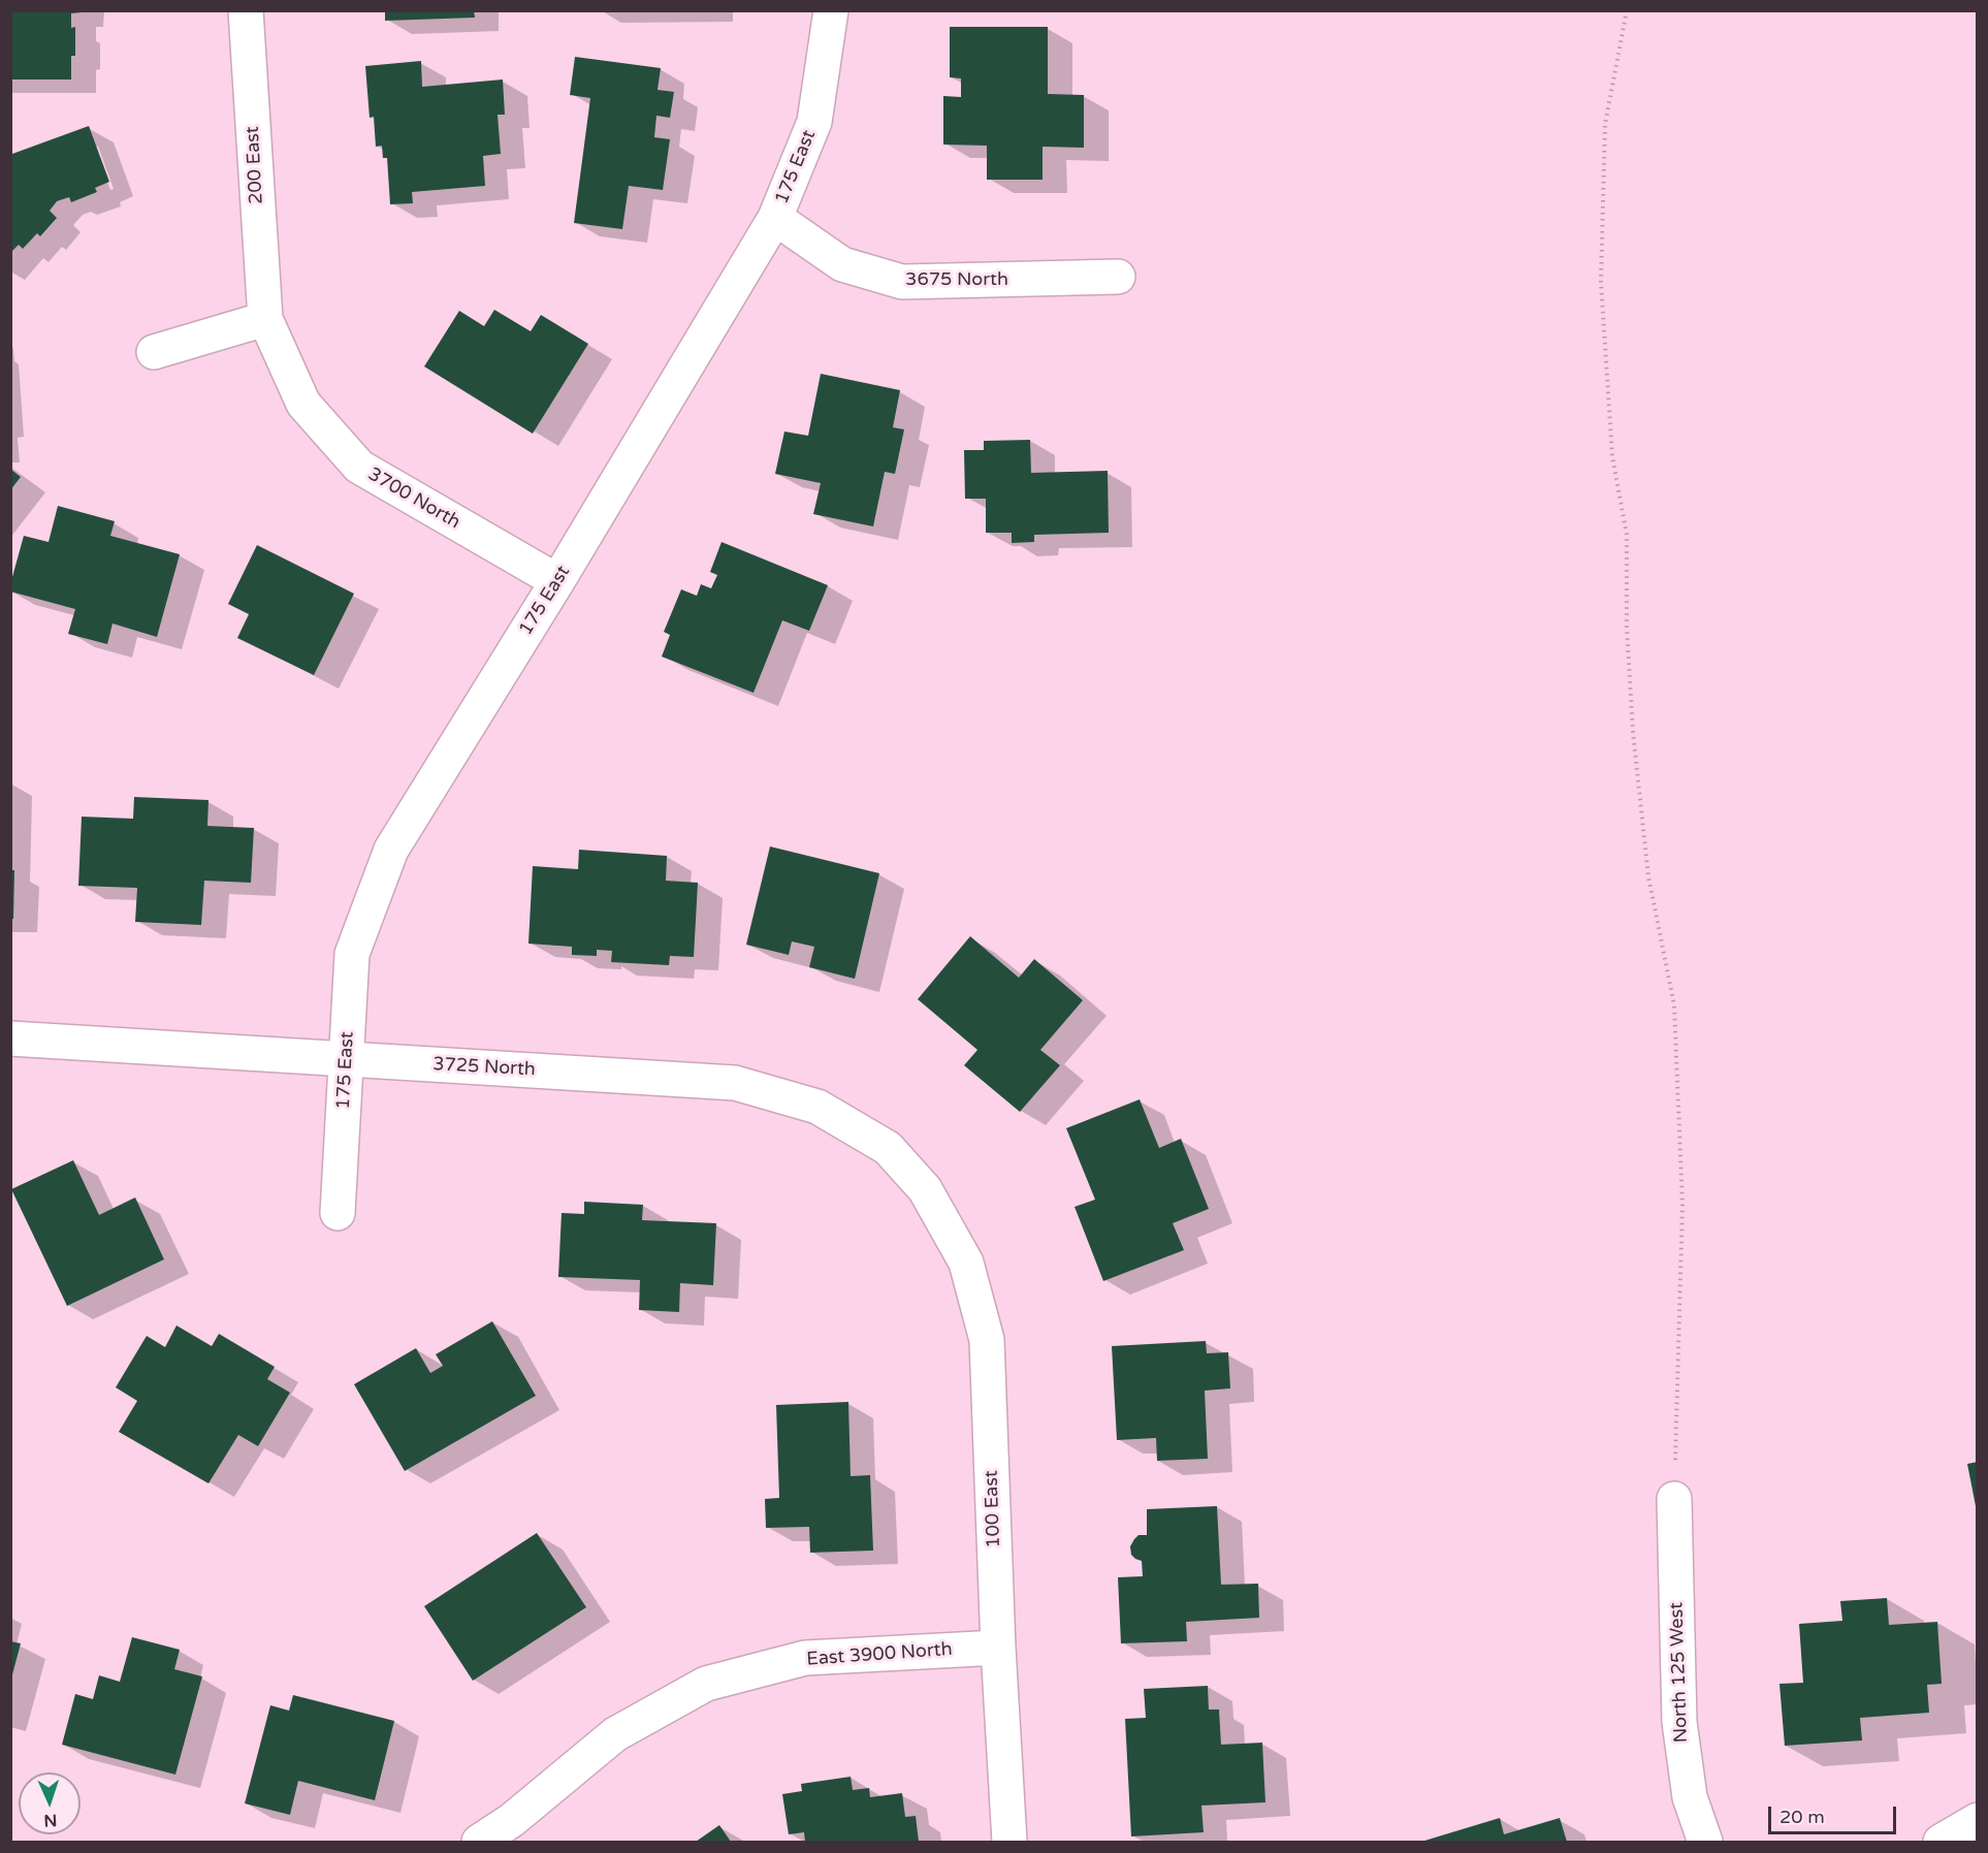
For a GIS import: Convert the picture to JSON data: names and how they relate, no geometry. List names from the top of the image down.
{
  "streets": {
    "street": [
      "200 East",
      "175 East",
      "3675 North",
      "3700 North",
      "3725 North",
      "100 East",
      "East 3900 North",
      "North 125 West"
    ]
  },
  "crossings": [
    ["200 East", "3700 North"],
    ["175 East", "3675 North"],
    ["175 East", "3700 North"],
    ["175 East", "3725 North"],
    ["3725 North", "100 East"],
    ["100 East", "East 3900 North"]
  ],
  "scale_bar": "20 m",
  "north": "bottom"
}
